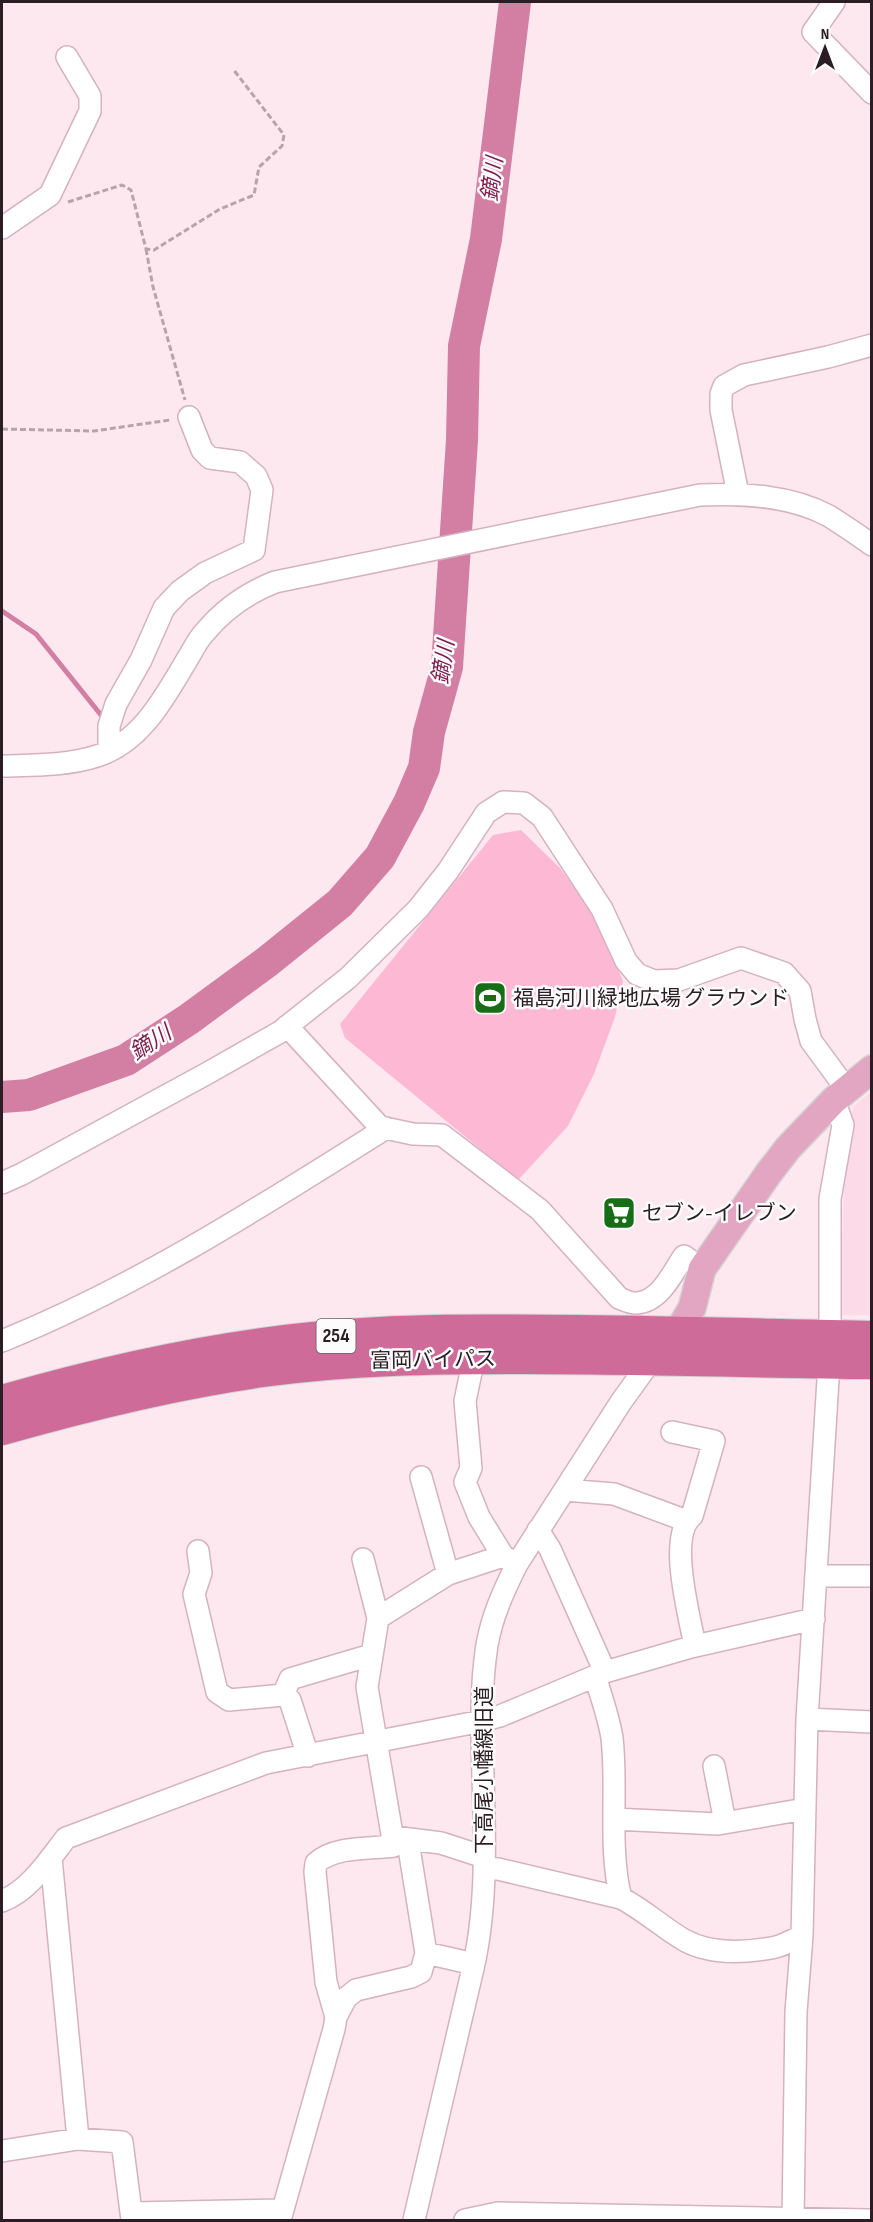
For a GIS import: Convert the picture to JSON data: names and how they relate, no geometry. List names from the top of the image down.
{
  "streets": {
    "highway": ["254", "富岡バイパス"],
    "street": ["下高尾小幡線旧道"]
  },
  "crossings": [
    ["富岡バイパス", "下高尾小幡線旧道"]
  ],
  "water": ["鏑川"],
  "places": {
    "sports": ["福島河川緑地広場 グラウンド"],
    "supermarket": ["セブン-イレブン"]
  },
  "north": "top"
}
